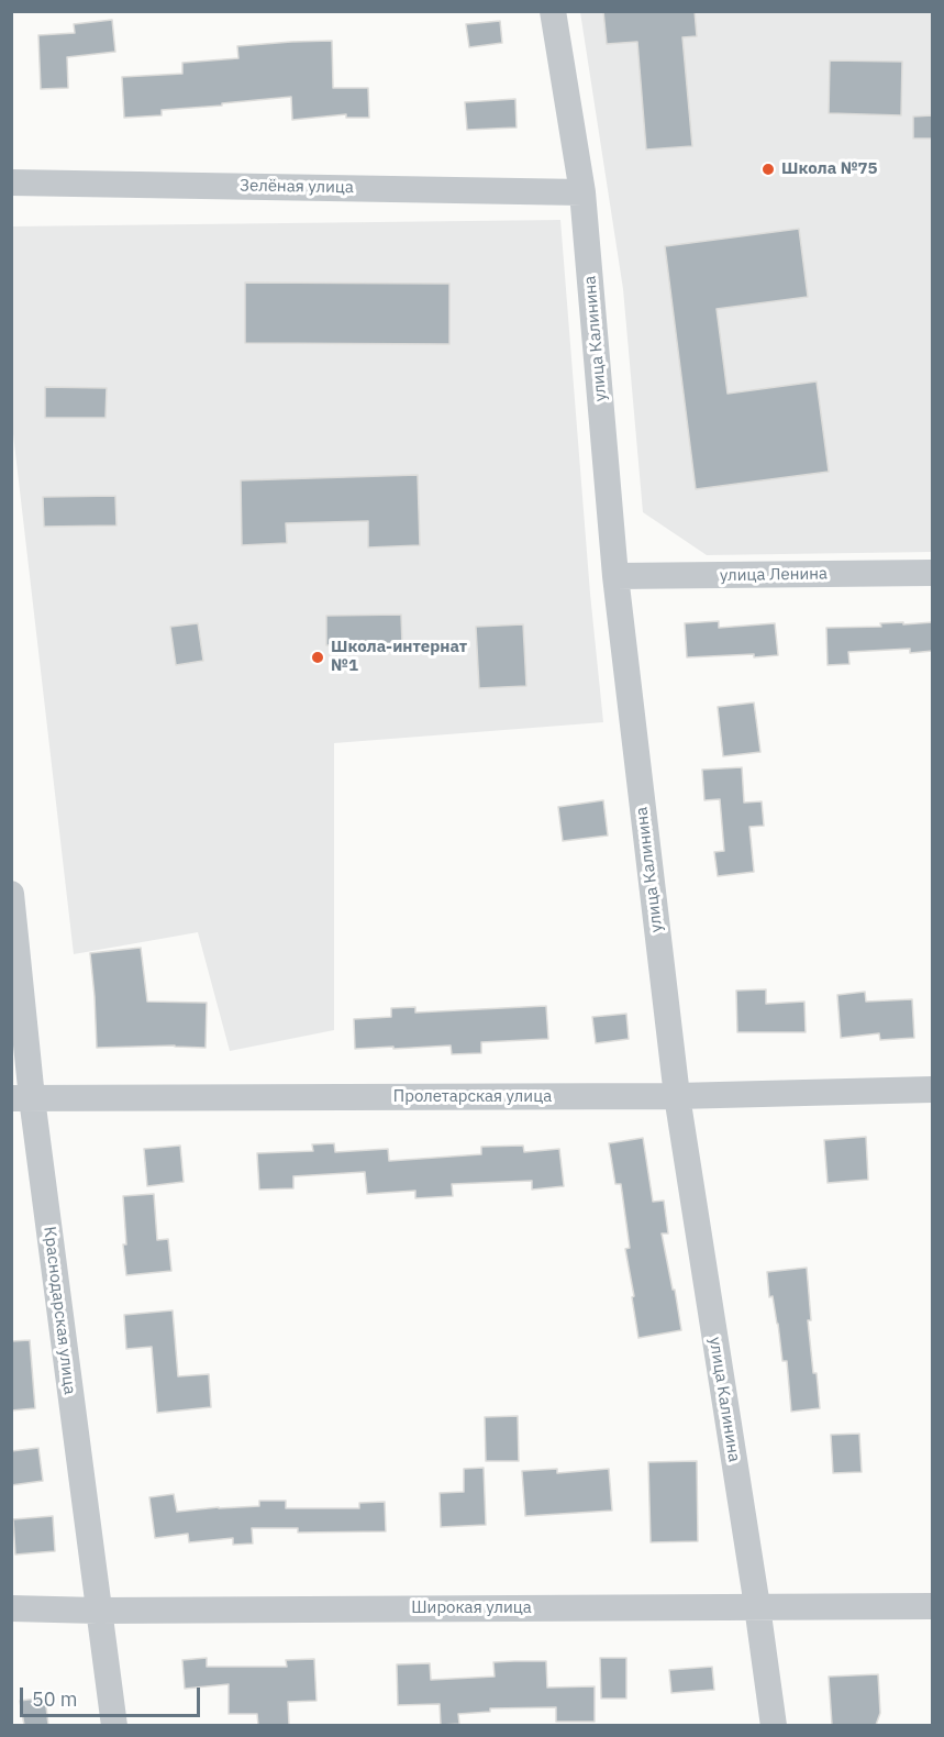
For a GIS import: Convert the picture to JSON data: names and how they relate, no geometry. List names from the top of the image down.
{
  "streets": {
    "street": [
      "Зелёная улица",
      "улица Калинина",
      "улица Ленина",
      "Пролетарская улица",
      "Краснодарская улица",
      "Широкая улица"
    ]
  },
  "crossings": [
    ["Зелёная улица", "улица Калинина"],
    ["улица Калинина", "улица Ленина"],
    ["улица Калинина", "Пролетарская улица"],
    ["улица Калинина", "Широкая улица"],
    ["Пролетарская улица", "Краснодарская улица"],
    ["Краснодарская улица", "Широкая улица"]
  ],
  "places": ["Школа №75", "Школа-интернат №1"],
  "scale_bar": "50 m"
}
